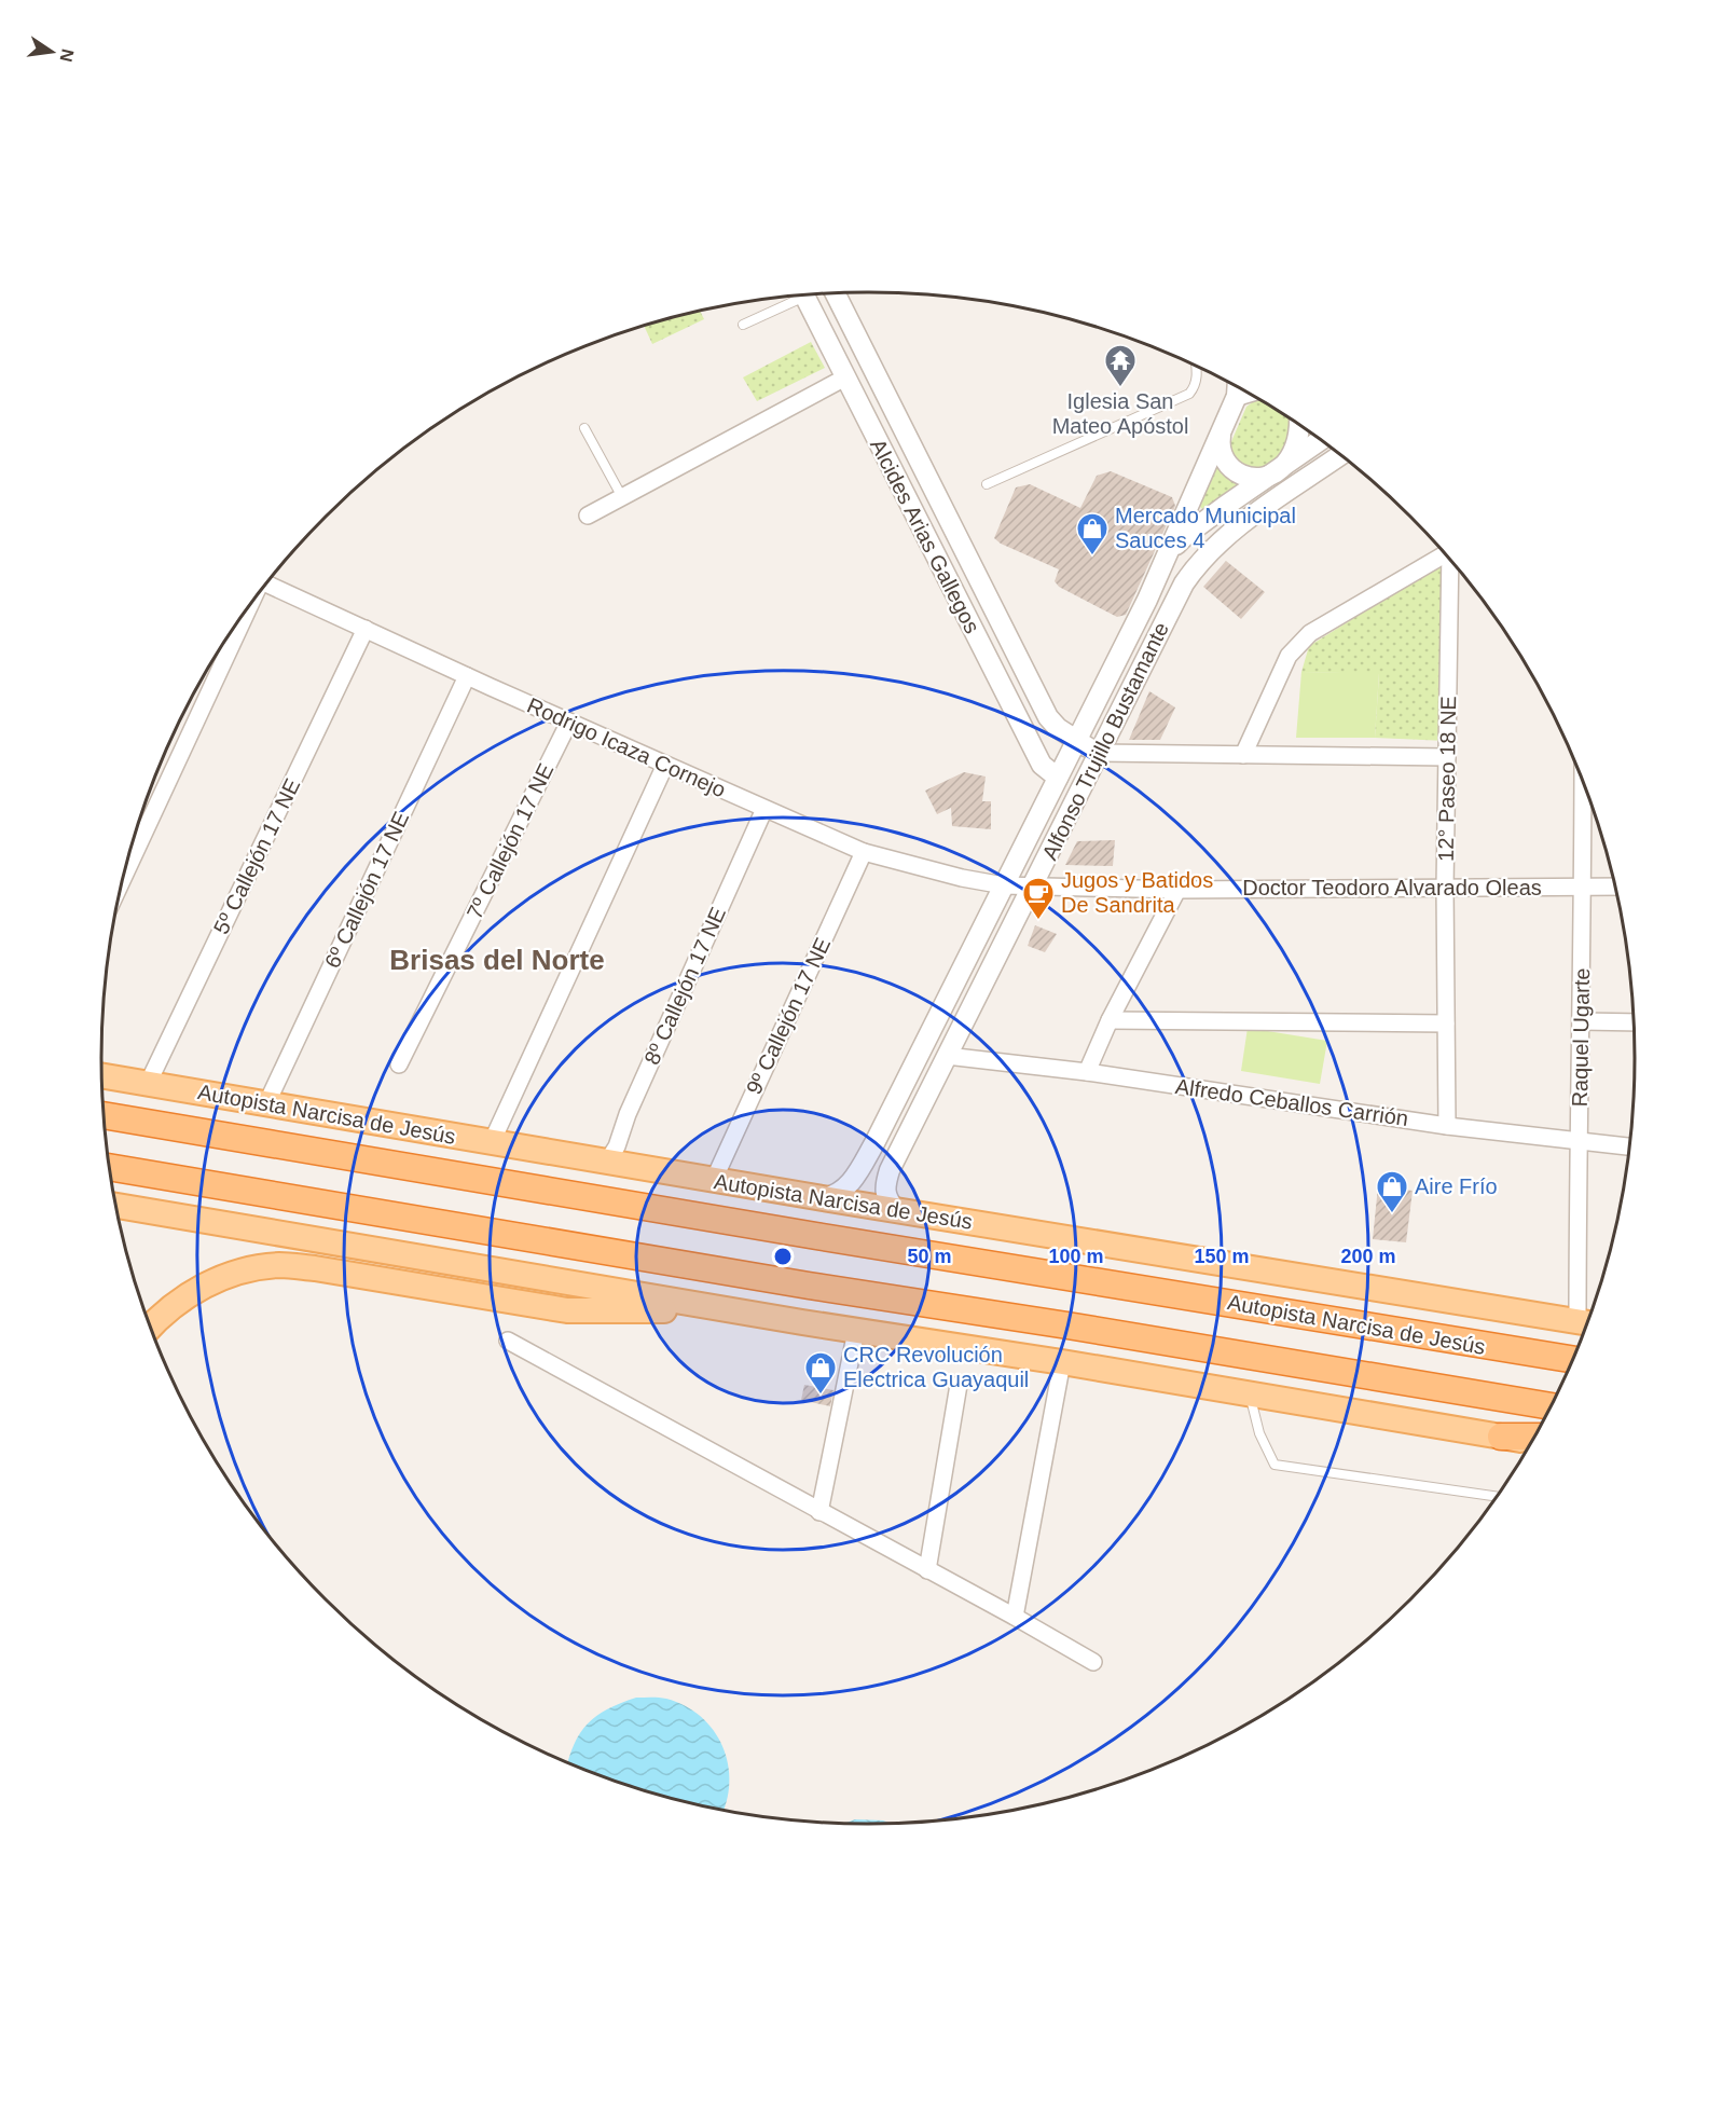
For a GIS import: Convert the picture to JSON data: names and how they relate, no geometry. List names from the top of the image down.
{
  "streets": {
    "highway": ["Autopista Narcisa de Jesús"],
    "street": [
      "Alcides Arias Gallegos",
      "Alfonso Trujillo Bustamante",
      "Rodrigo Icaza Cornejo",
      "12° Paseo 18 NE",
      "7º Callejón 17 NE",
      "5º Callejón 17 NE",
      "Doctor Teodoro Alvarado Oleas",
      "6º Callejón 17 NE",
      "8º Callejón 17 NE",
      "9º Callejón 17 NE",
      "Raquel Ugarte",
      "Alfredo Ceballos Carrión"
    ]
  },
  "crossings": [
    ["Alcides Arias Gallegos", "Alfonso Trujillo Bustamante"],
    ["Alfonso Trujillo Bustamante", "Rodrigo Icaza Cornejo"],
    ["Alfonso Trujillo Bustamante", "Doctor Teodoro Alvarado Oleas"],
    ["Alfonso Trujillo Bustamante", "Alfredo Ceballos Carrión"],
    ["Alfonso Trujillo Bustamante", "Autopista Narcisa de Jesús"],
    ["Rodrigo Icaza Cornejo", "7º Callejón 17 NE"],
    ["Rodrigo Icaza Cornejo", "5º Callejón 17 NE"],
    ["Rodrigo Icaza Cornejo", "Doctor Teodoro Alvarado Oleas"],
    ["Rodrigo Icaza Cornejo", "6º Callejón 17 NE"],
    ["Rodrigo Icaza Cornejo", "8º Callejón 17 NE"],
    ["Rodrigo Icaza Cornejo", "9º Callejón 17 NE"],
    ["12° Paseo 18 NE", "Doctor Teodoro Alvarado Oleas"],
    ["12° Paseo 18 NE", "Alfredo Ceballos Carrión"],
    ["5º Callejón 17 NE", "Autopista Narcisa de Jesús"],
    ["Doctor Teodoro Alvarado Oleas", "Raquel Ugarte"],
    ["6º Callejón 17 NE", "Autopista Narcisa de Jesús"],
    ["8º Callejón 17 NE", "Autopista Narcisa de Jesús"],
    ["9º Callejón 17 NE", "Autopista Narcisa de Jesús"],
    ["Raquel Ugarte", "Alfredo Ceballos Carrión"],
    ["Raquel Ugarte", "Autopista Narcisa de Jesús"]
  ],
  "districts": ["Brisas del Norte"],
  "places": {
    "temple": ["Iglesia San Mateo Apóstol"],
    "shop": ["Mercado Municipal Sauces 4", "Aire Frío", "CRC Revolución Electrica Guayaquil"],
    "cafe": ["Jugos y Batidos De Sandrita"]
  },
  "north": "right",
  "rings": [
    "50 m",
    "100 m",
    "150 m",
    "200 m"
  ]
}
